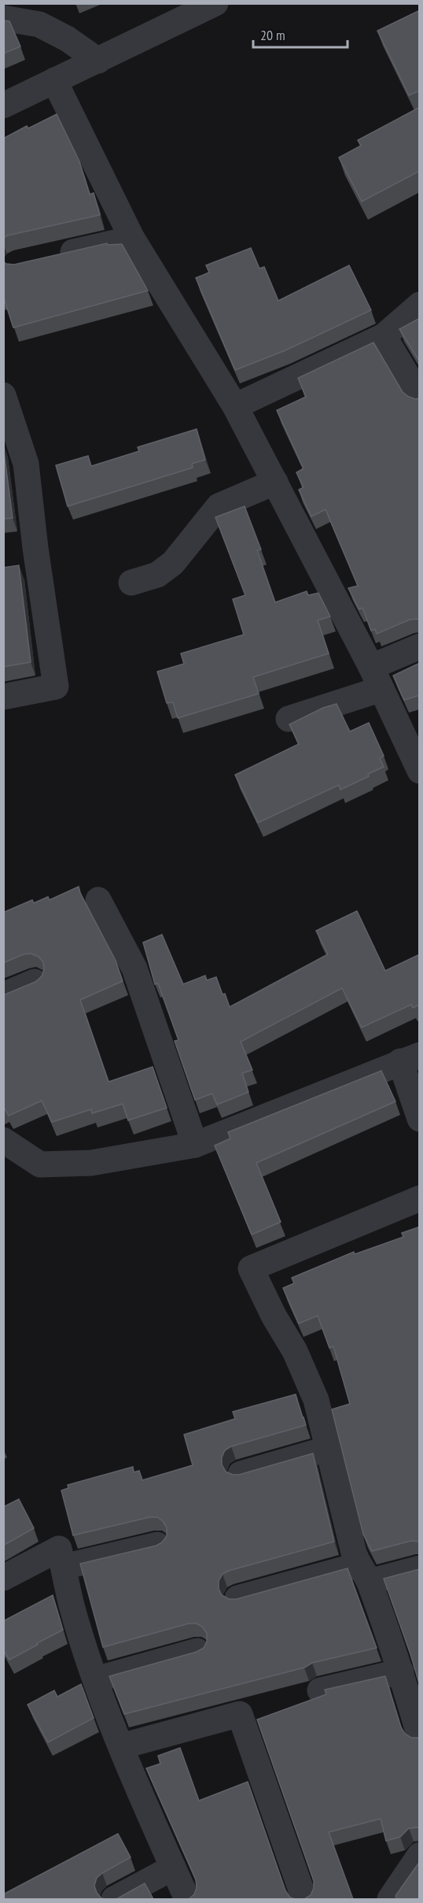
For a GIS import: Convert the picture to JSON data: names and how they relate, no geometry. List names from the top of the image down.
{
  "scale_bar": "20 m"
}
